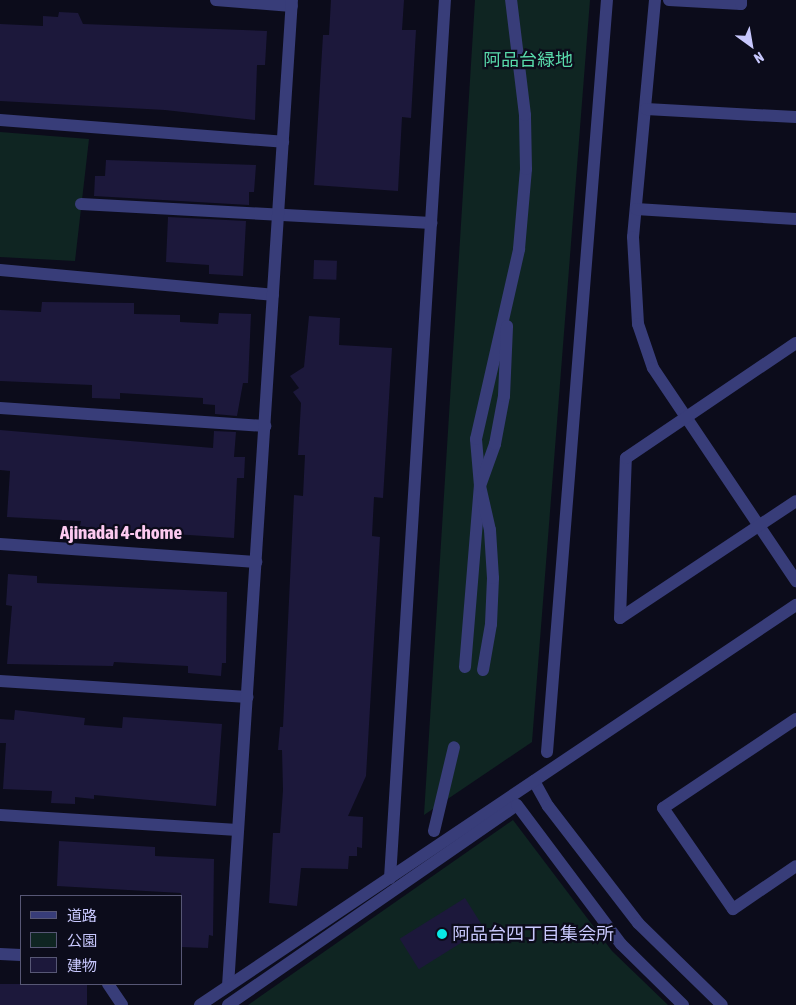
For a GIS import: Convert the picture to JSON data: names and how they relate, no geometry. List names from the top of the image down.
{
  "districts": ["Ajinadai 4-chome"],
  "parks": ["阿品台緑地"],
  "places": ["阿品台四丁目集会所"],
  "legend": ["道路", "公園", "建物"],
  "north": "bottom right"
}
